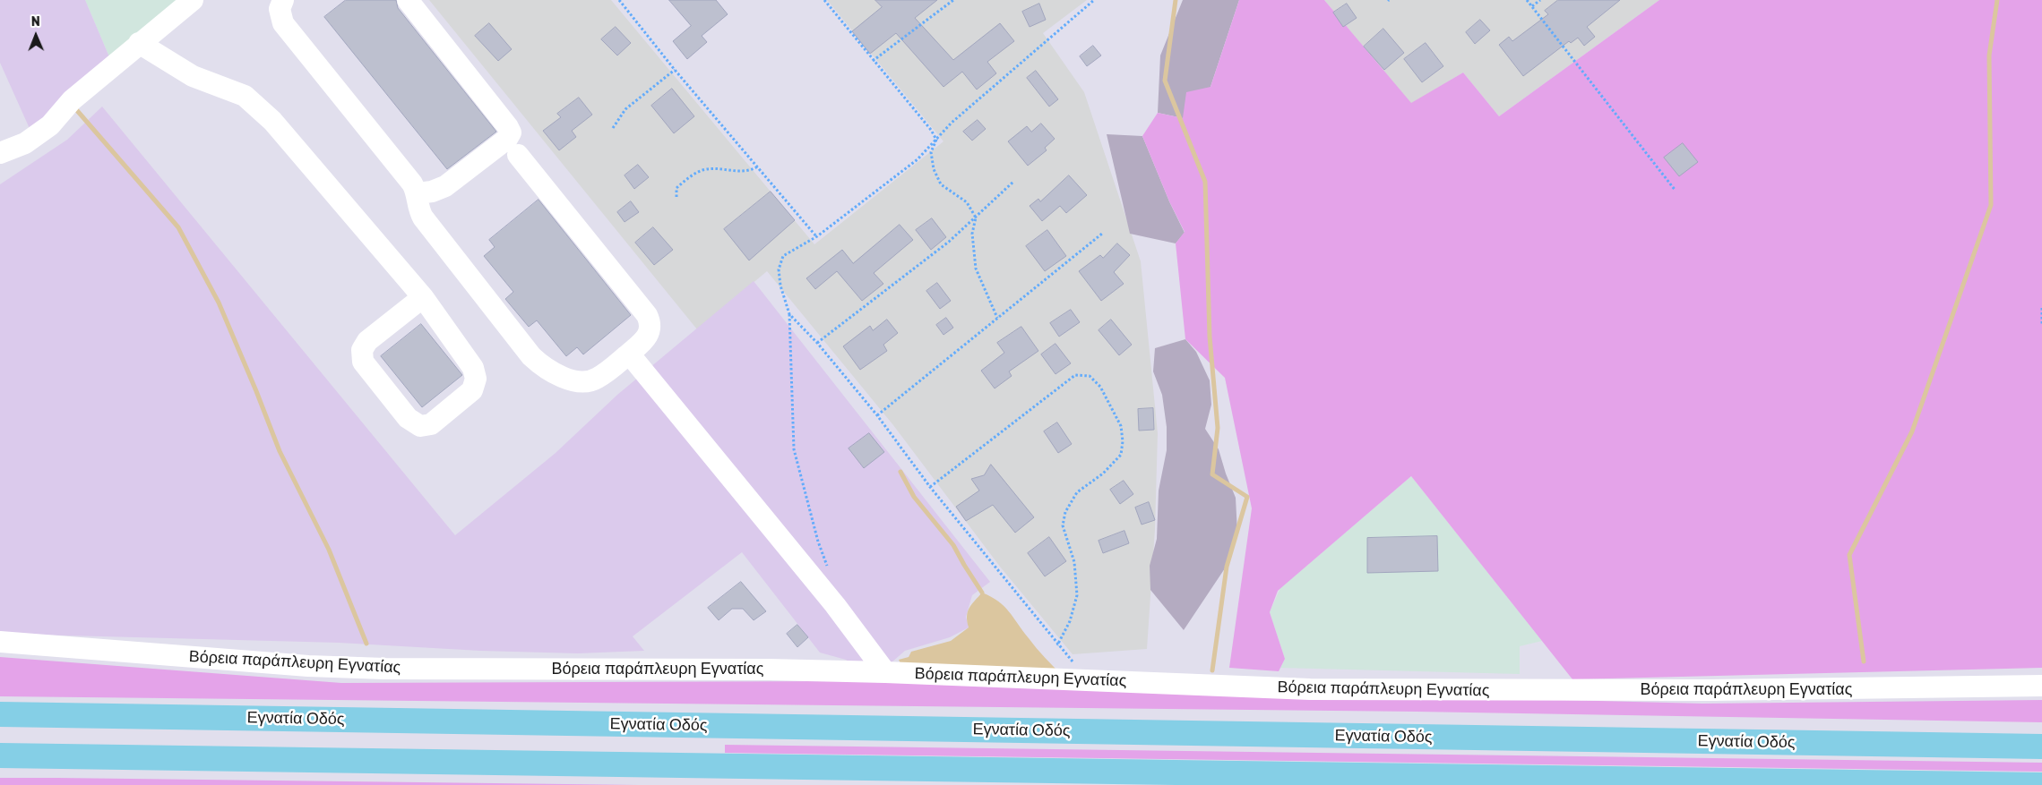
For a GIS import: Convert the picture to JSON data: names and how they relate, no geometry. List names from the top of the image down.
{
  "streets": {
    "highway": ["Εγνατία Οδός"],
    "street": ["Βόρεια παράπλευρη Εγνατίας"]
  },
  "north": "top"
}
